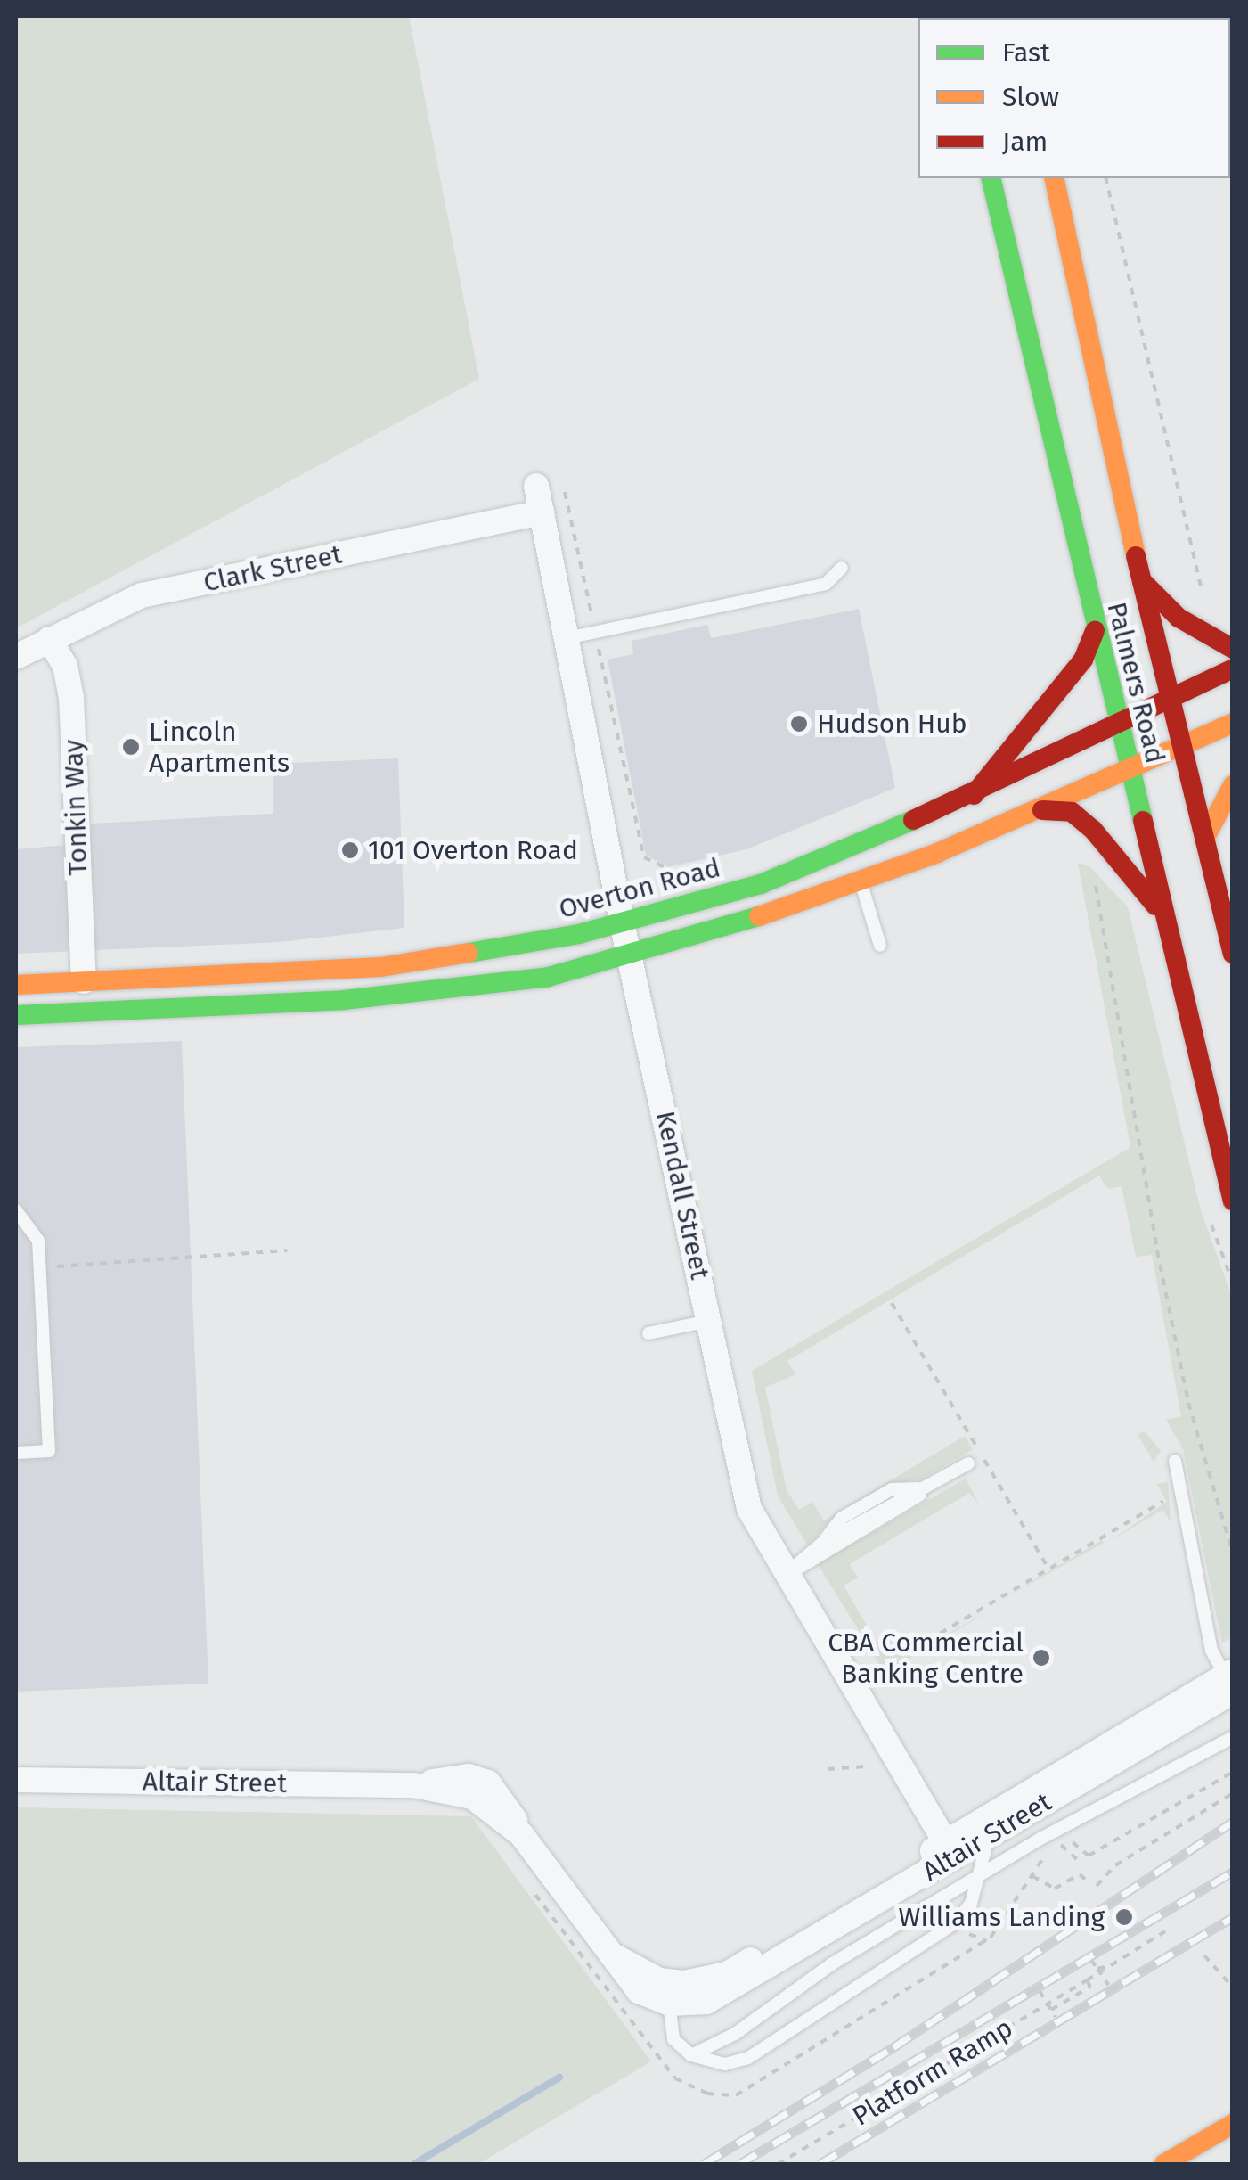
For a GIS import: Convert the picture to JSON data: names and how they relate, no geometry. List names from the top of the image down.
{
  "streets": {
    "main road": ["Palmers Road", "Overton Road"],
    "street": [
      "Clark Street",
      "Tonkin Way",
      "Kendall Street",
      "Altair Street"
    ],
    "path": ["Platform Ramp"]
  },
  "crossings": [
    ["Clark Street", "Tonkin Way"],
    ["Clark Street", "Kendall Street"],
    ["Palmers Road", "Overton Road"],
    ["Tonkin Way", "Overton Road"],
    ["Overton Road", "Kendall Street"],
    ["Kendall Street", "Altair Street"]
  ],
  "places": [
    "Hudson Hub",
    "Lincoln Apartments",
    "101 Overton Road",
    "CBA Commercial Banking Centre",
    "Williams Landing"
  ],
  "legend": ["Fast", "Slow", "Jam"]
}
